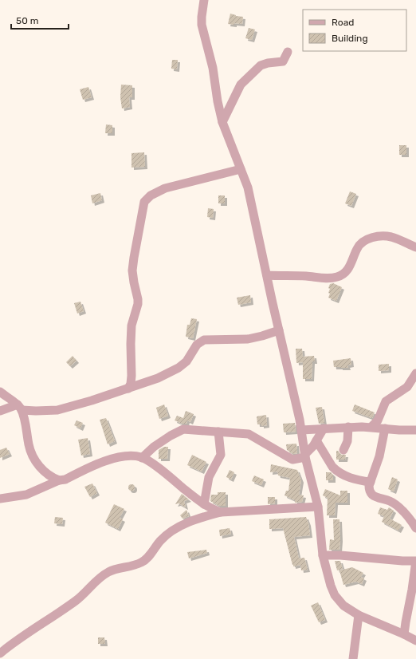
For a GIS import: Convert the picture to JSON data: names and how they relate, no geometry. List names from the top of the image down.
{
  "legend": ["Road", "Building"],
  "scale_bar": "50 m"
}
